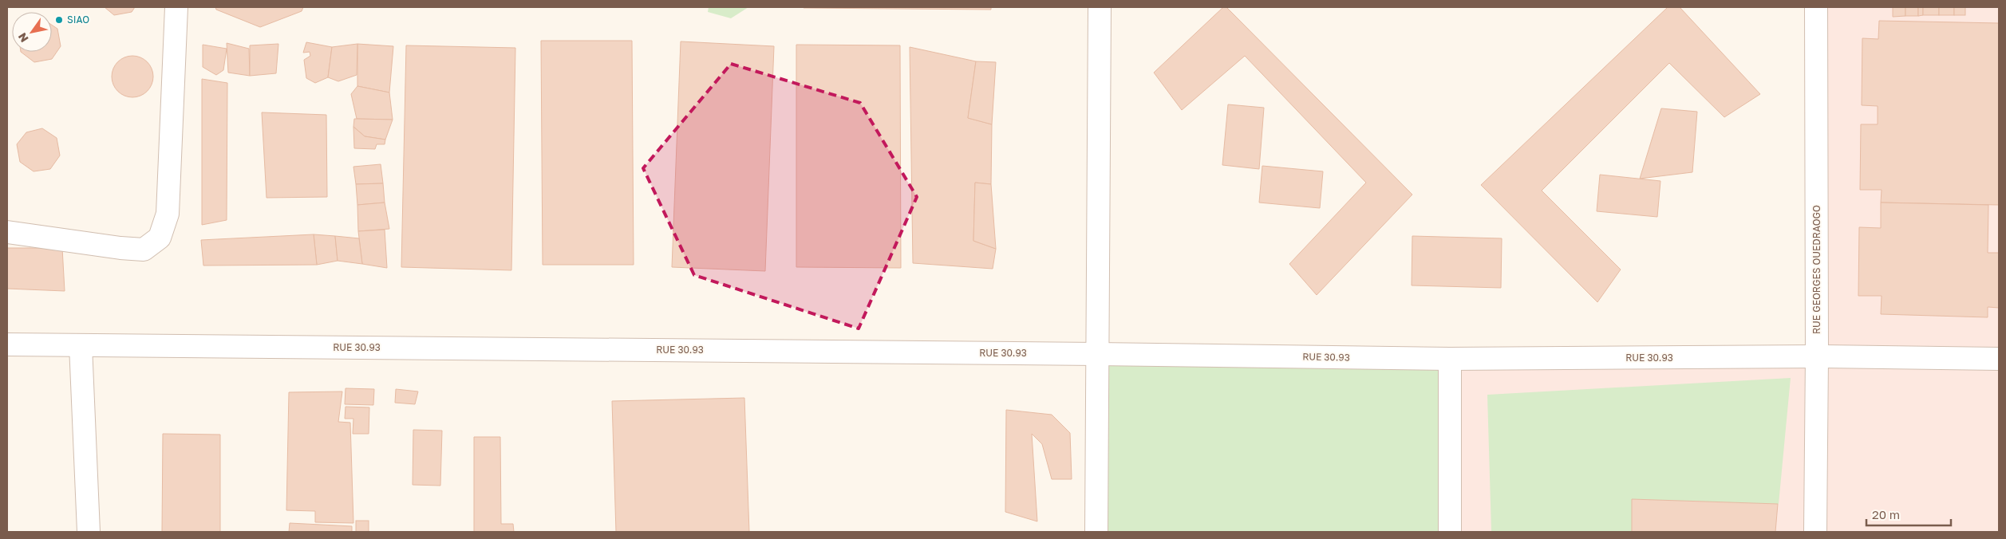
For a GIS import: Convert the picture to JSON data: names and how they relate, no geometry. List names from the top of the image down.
{
  "streets": {
    "street": ["RUE GEORGES OUEDRAOGO", "RUE 30.93"]
  },
  "crossings": [
    ["RUE GEORGES OUEDRAOGO", "RUE 30.93"]
  ],
  "places": ["SIAO"],
  "scale_bar": "20 m",
  "north": "bottom left"
}
